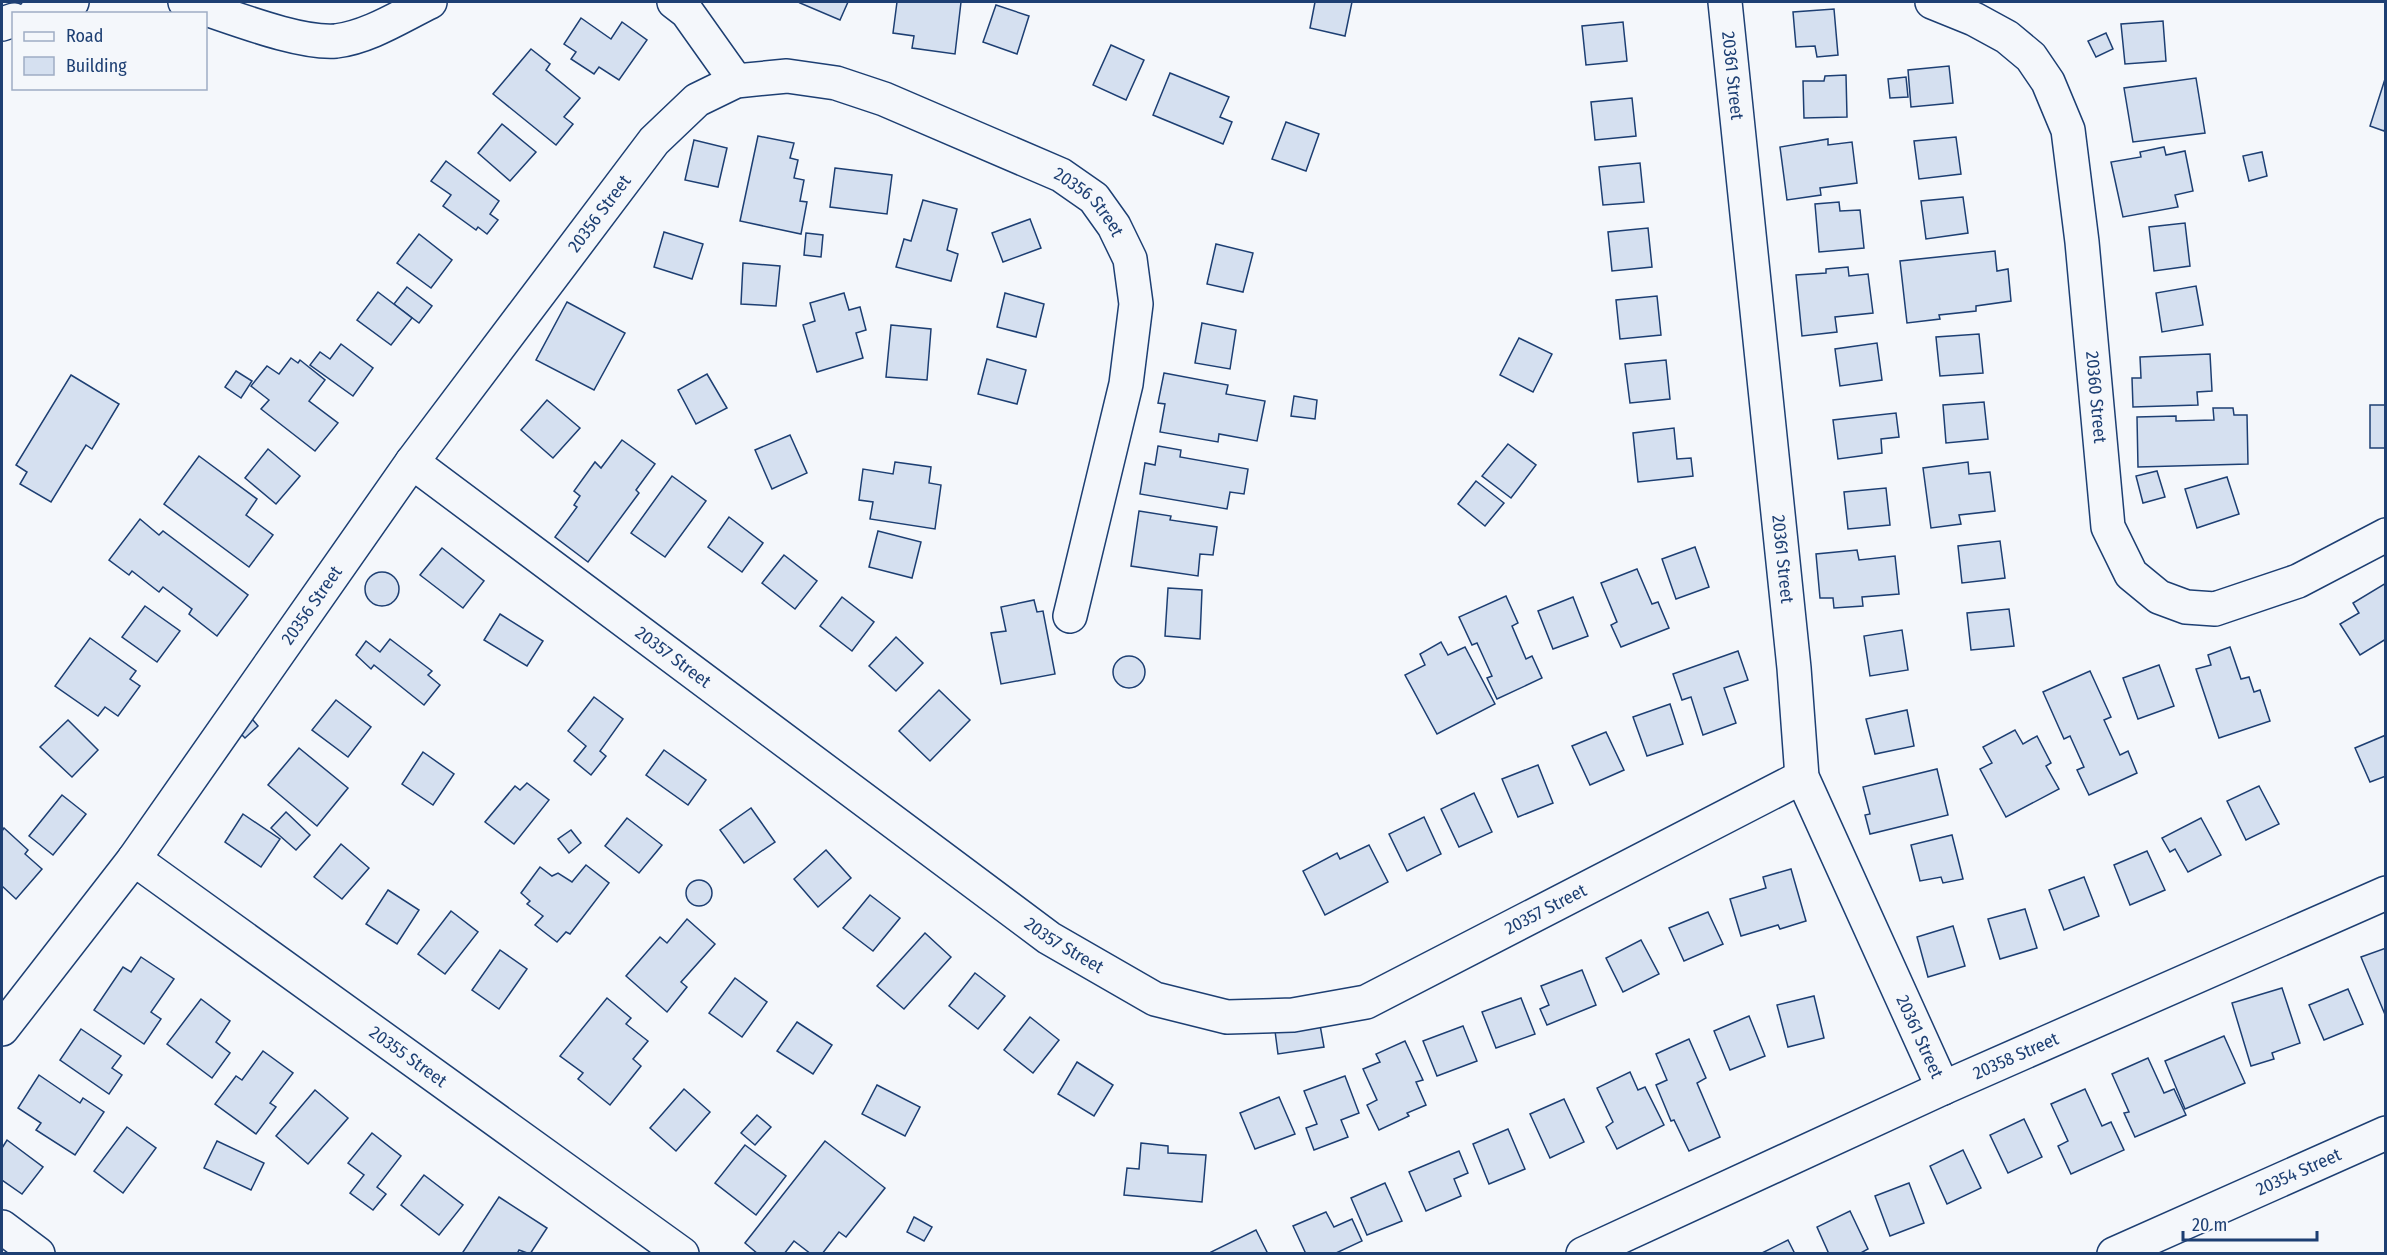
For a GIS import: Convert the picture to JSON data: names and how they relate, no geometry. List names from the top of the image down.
{
  "streets": {
    "street": [
      "20361 Street",
      "20356 Street",
      "20360 Street",
      "20357 Street",
      "20355 Street",
      "20358 Street",
      "20354 Street"
    ]
  },
  "crossings": [
    ["20361 Street", "20357 Street"],
    ["20361 Street", "20358 Street"],
    ["20356 Street", "20357 Street"],
    ["20356 Street", "20355 Street"]
  ],
  "legend": ["Road", "Building"],
  "scale_bar": "20 m"
}
